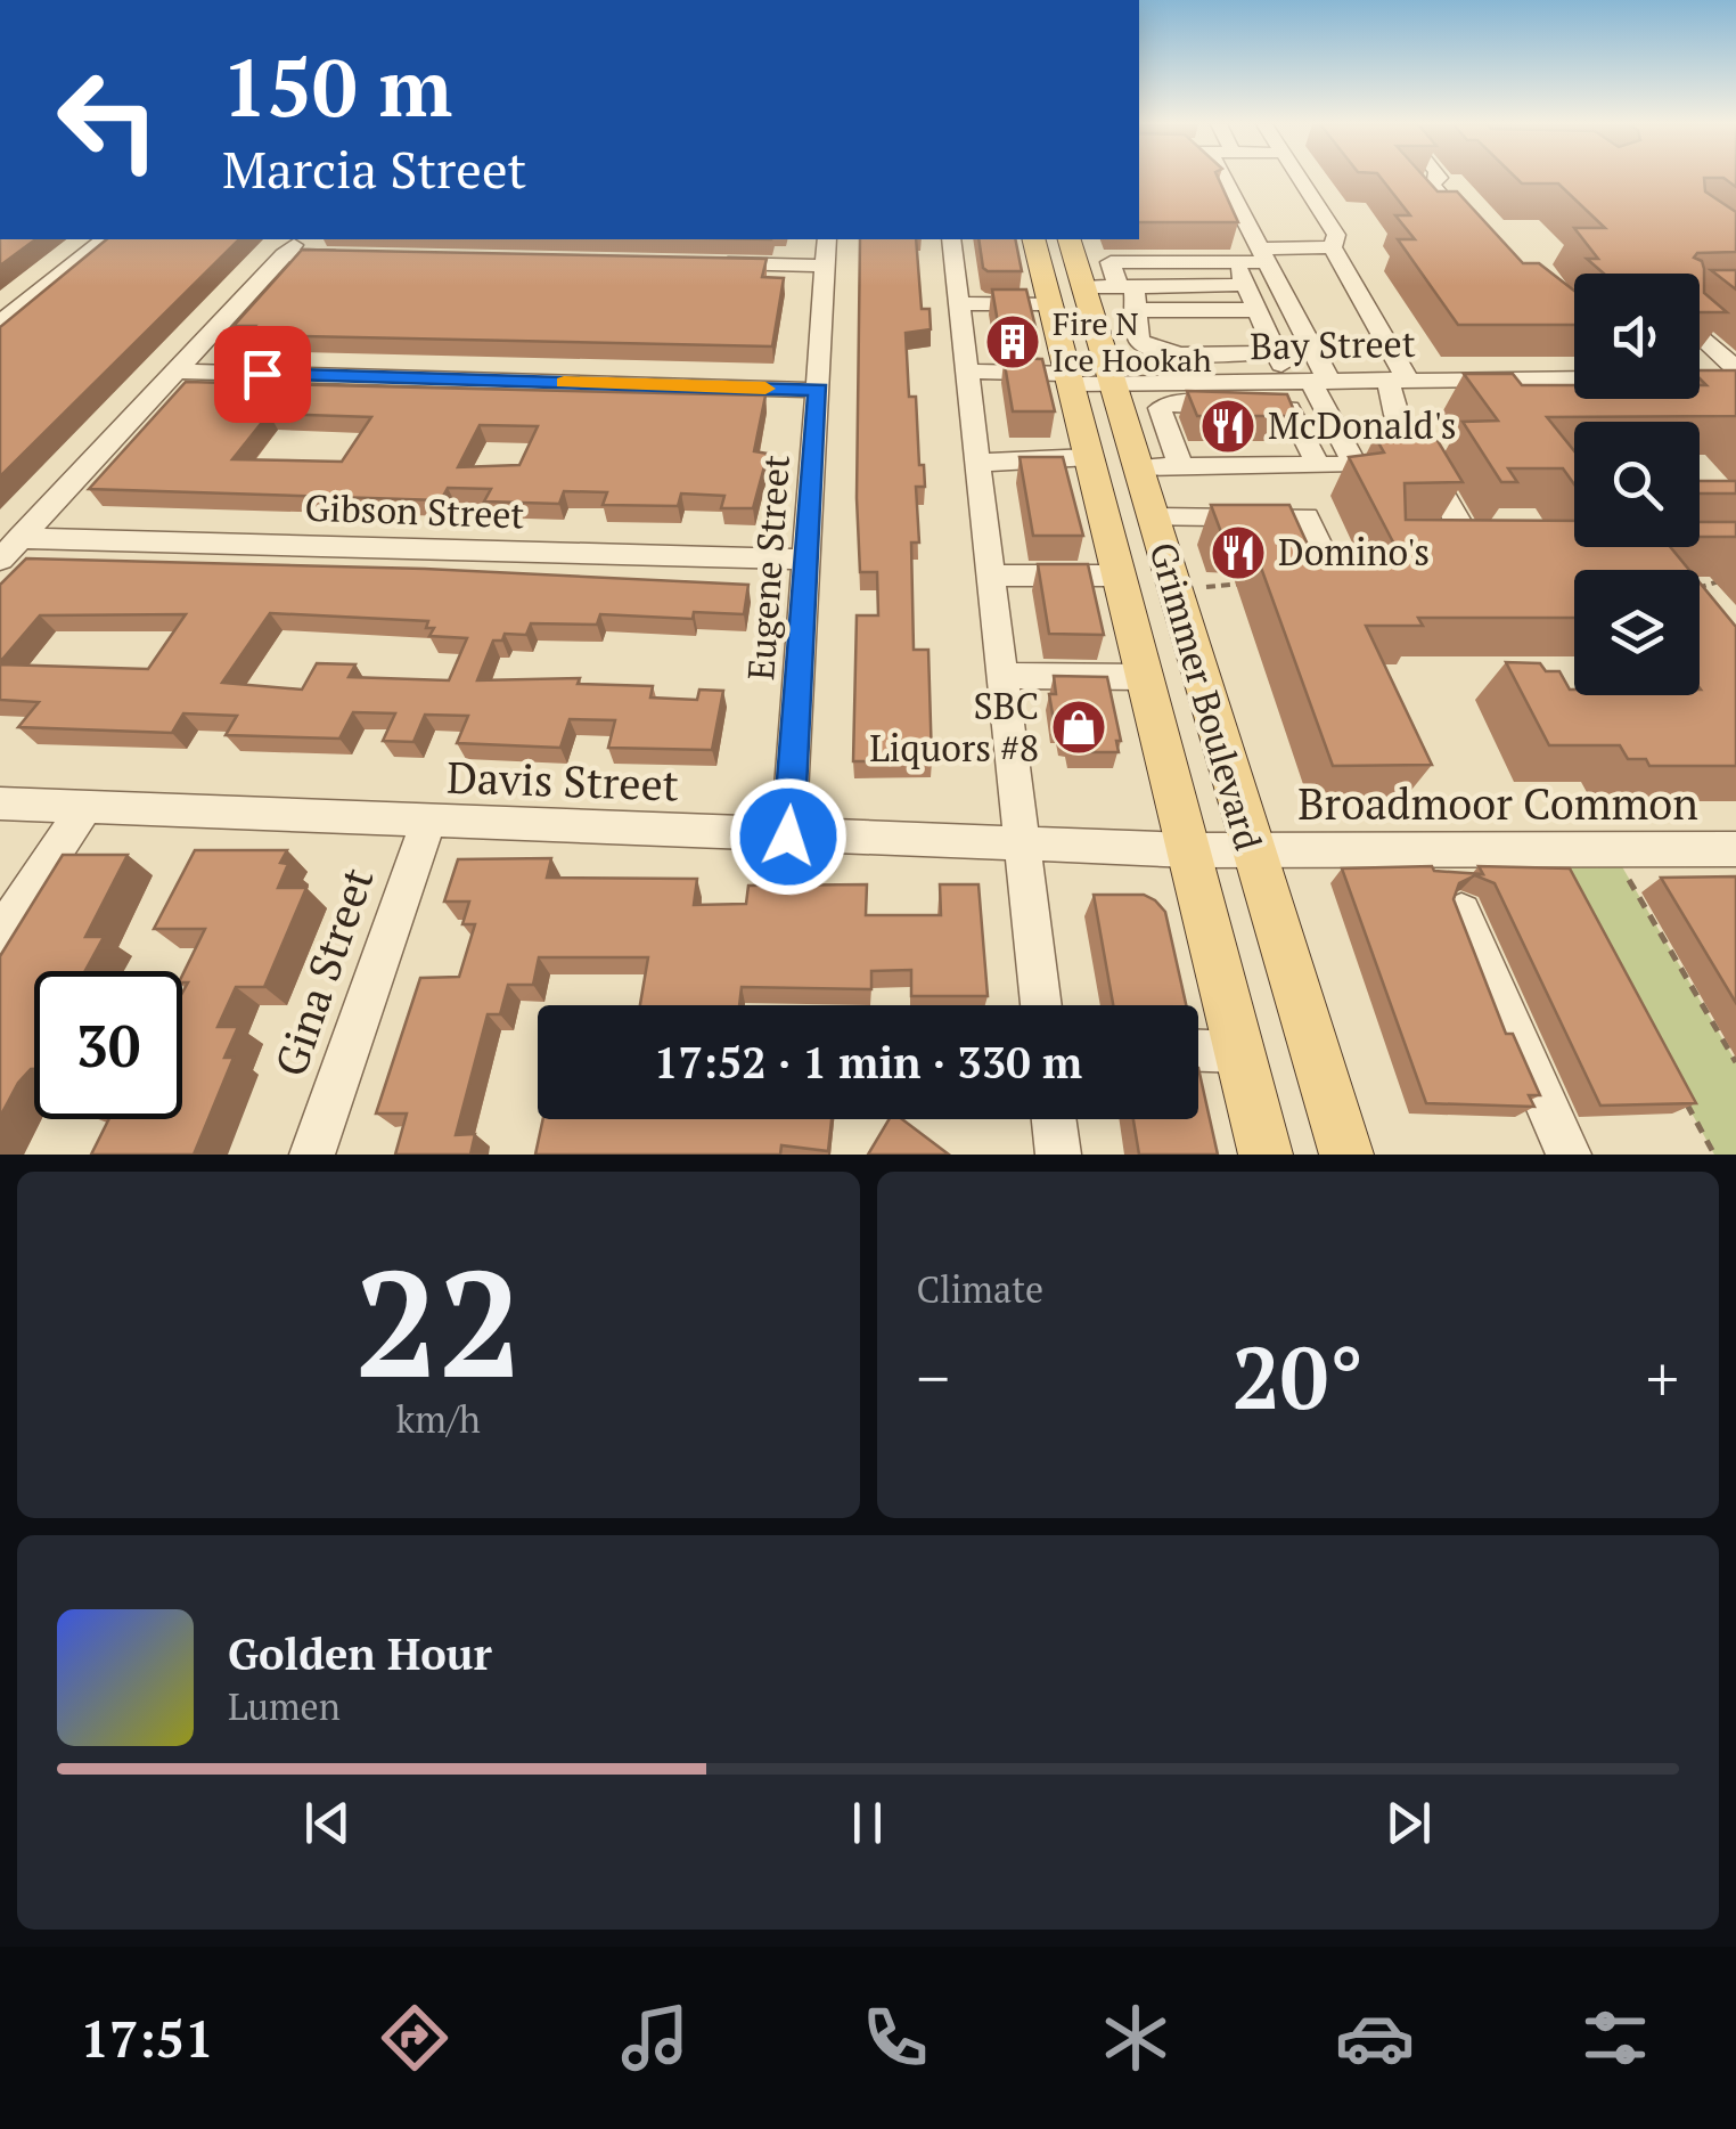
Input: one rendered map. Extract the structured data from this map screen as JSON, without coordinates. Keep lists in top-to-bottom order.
{
  "streets": {
    "main road": ["Grimmer Boulevard"],
    "street": [
      "Bay Street",
      "Gibson Street",
      "Eugene Street",
      "Davis Street",
      "Broadmoor Common",
      "Gina Street"
    ]
  },
  "crossings": [
    ["Bay Street", "Grimmer Boulevard"],
    ["Gibson Street", "Eugene Street"],
    ["Eugene Street", "Davis Street"],
    ["Grimmer Boulevard", "Davis Street"],
    ["Grimmer Boulevard", "Broadmoor Common"],
    ["Davis Street", "Broadmoor Common"],
    ["Davis Street", "Gina Street"]
  ],
  "places": {
    "building": ["Fire N Ice Hookah"],
    "restaurant": ["McDonald's", "Domino's"],
    "shop": ["SBC Liquors #8"]
  },
  "page": {
    "turn": ["150 m", "Marcia Street"],
    "limit": "30",
    "trip": "17:52 · 1 min · 330 m",
    "tile": [
      ["22", "km/h"],
      "Climate"
    ],
    "heat": ["−", "20°", "+"],
    "song": ["Golden Hour", "Lumen"],
    "tabs": "17:51"
  }
}
